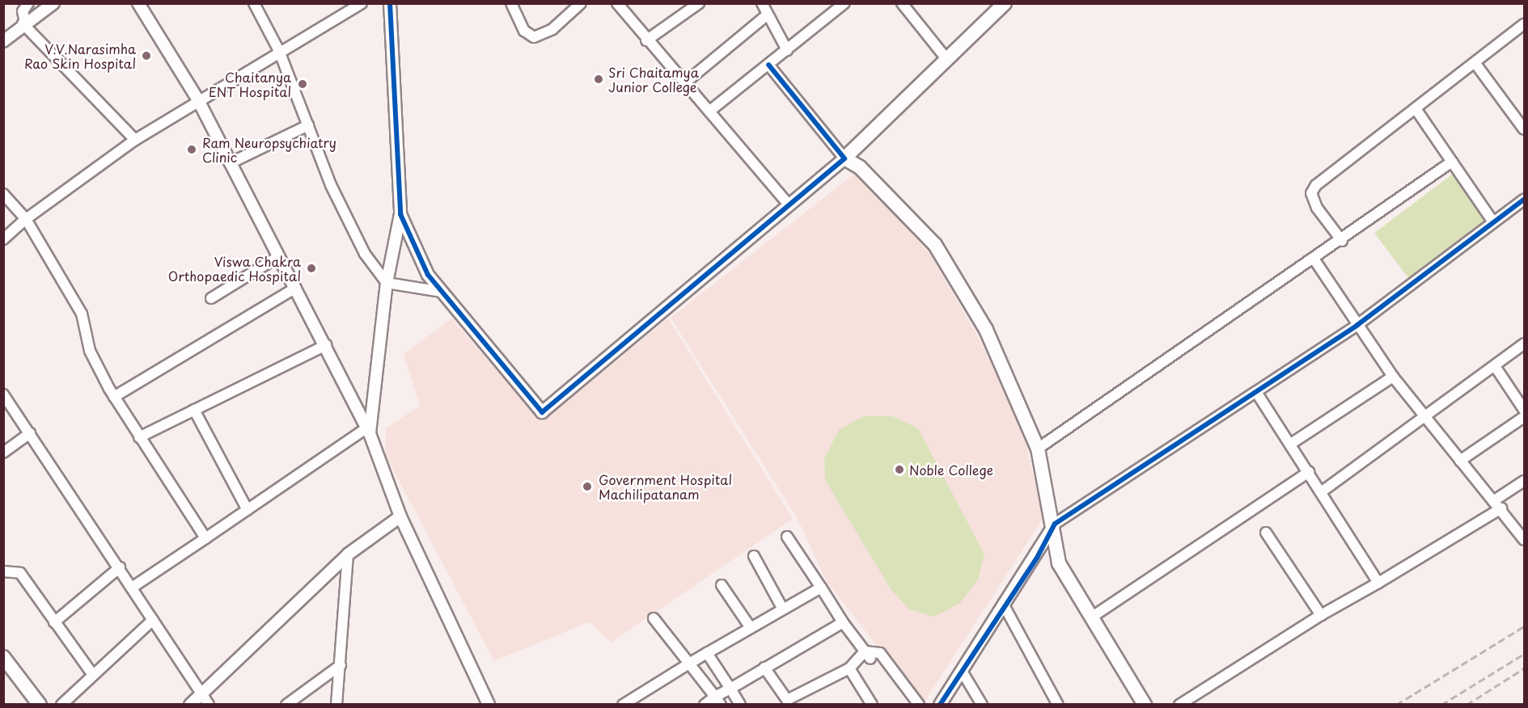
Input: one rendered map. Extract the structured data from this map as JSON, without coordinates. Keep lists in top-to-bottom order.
{
  "places": [
    "V.V.Narasimha Rao Skin Hospital",
    "Sri Chaitamya Junior College",
    "Chaitanya ENT Hospital",
    "Ram Neuropsychiatry Clinic",
    "Viswa Chakra Orthopaedic Hospital",
    "Noble College",
    "Government Hospital Machilipatanam"
  ]
}
